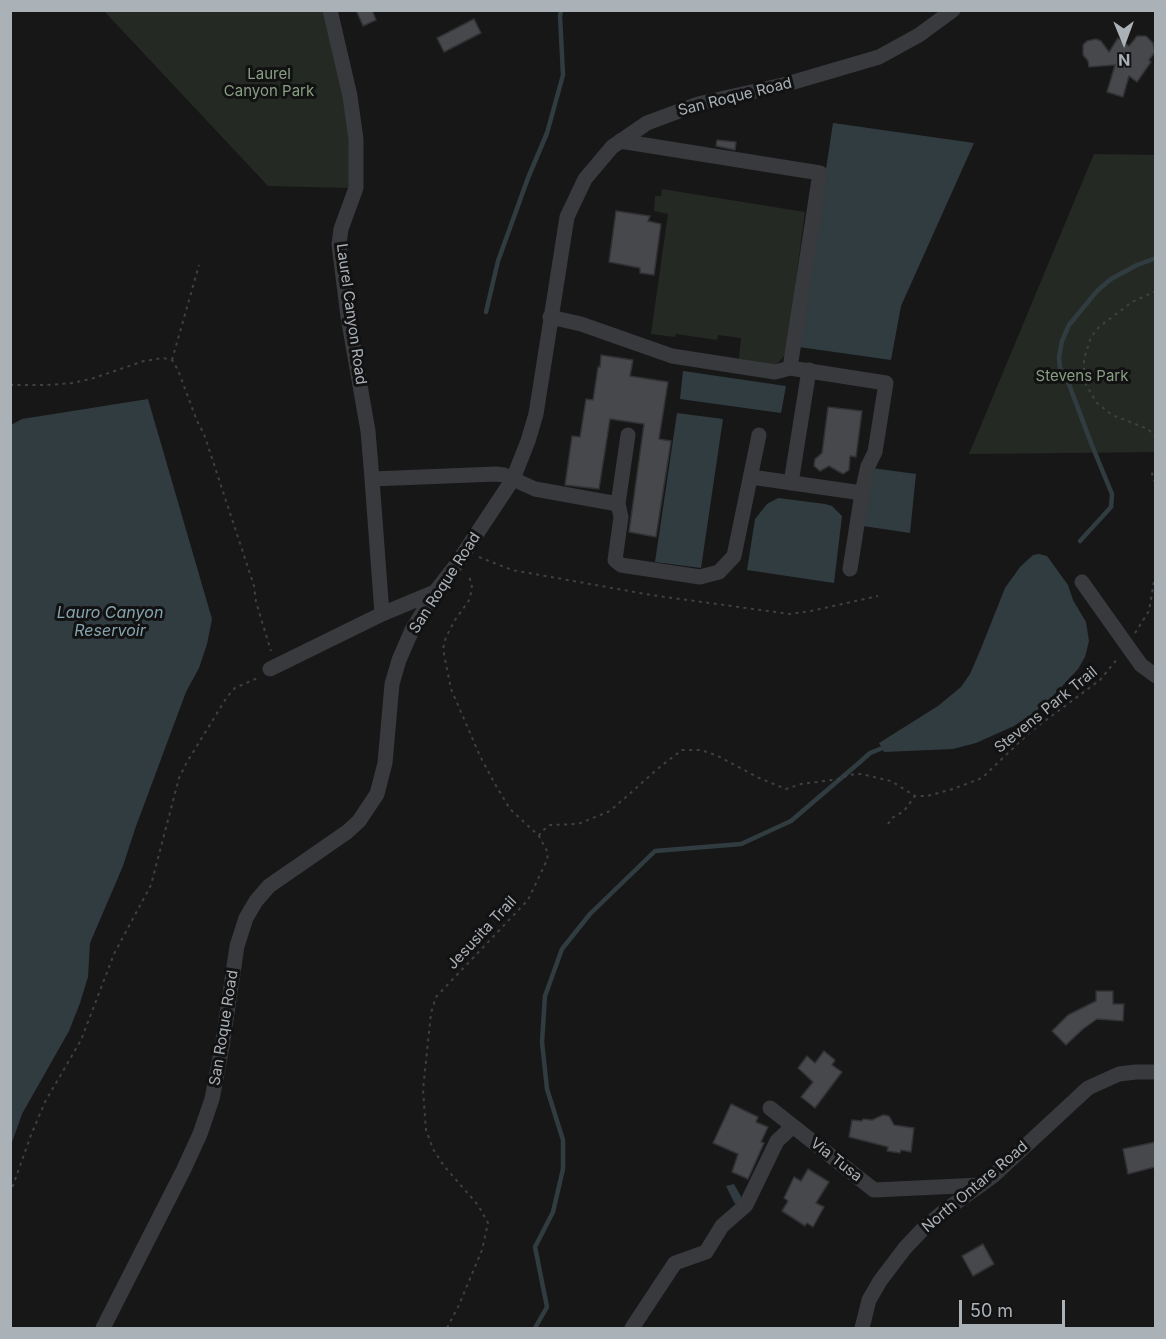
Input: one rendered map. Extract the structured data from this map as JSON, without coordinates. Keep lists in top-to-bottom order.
{
  "streets": {
    "street": [
      "San Roque Road",
      "Laurel Canyon Road",
      "Via Tusa",
      "North Ontare Road"
    ],
    "path": ["Stevens Park Trail", "Jesusita Trail"]
  },
  "crossings": [
    ["Via Tusa", "North Ontare Road"]
  ],
  "water": ["Lauro Canyon Reservoir"],
  "parks": ["Laurel Canyon Park", "Stevens Park"],
  "scale_bar": "50 m",
  "north": "bottom"
}
